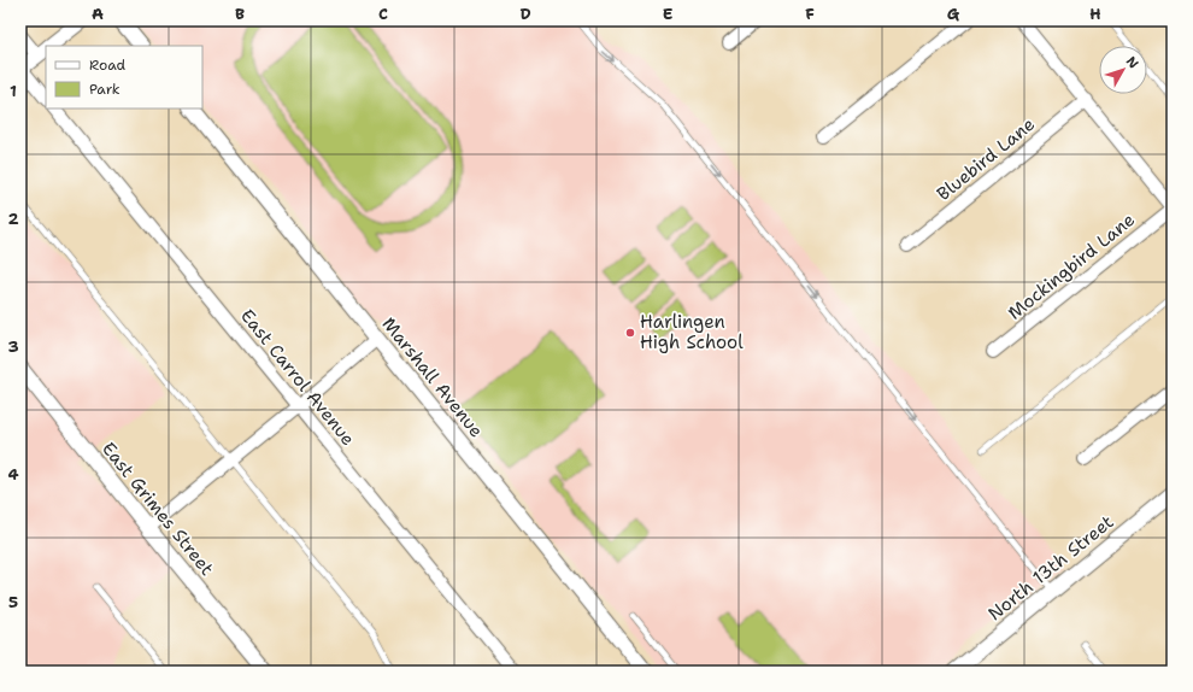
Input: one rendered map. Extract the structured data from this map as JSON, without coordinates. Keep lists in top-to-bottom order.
{
  "streets": {
    "street": [
      "Bluebird Lane",
      "Mockingbird Lane",
      "East Carrol Avenue",
      "Marshall Avenue",
      "East Grimes Street",
      "North 13th Street"
    ]
  },
  "places": ["Harlingen High School"],
  "legend": ["Road", "Park"],
  "north": "top right",
  "grid": {
    "columns": [
      "A",
      "B",
      "C",
      "D",
      "E",
      "F",
      "G",
      "H"
    ],
    "rows": [
      "1",
      "2",
      "3",
      "4",
      "5"
    ]
  }
}
